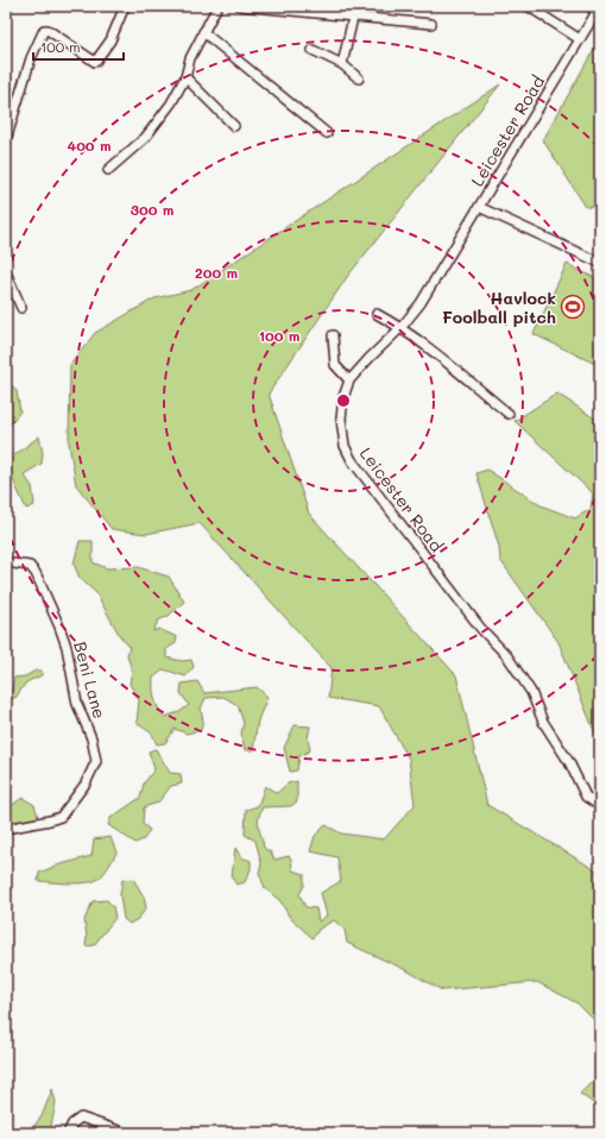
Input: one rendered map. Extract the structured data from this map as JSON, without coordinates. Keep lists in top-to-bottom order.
{
  "streets": {
    "street": ["Leicester Road", "Beni Lane"]
  },
  "places": {
    "sports": ["Havlock Foolball pitch"]
  },
  "scale_bar": "100 m",
  "rings": [
    "400 m",
    "300 m",
    "200 m",
    "100 m"
  ]
}
